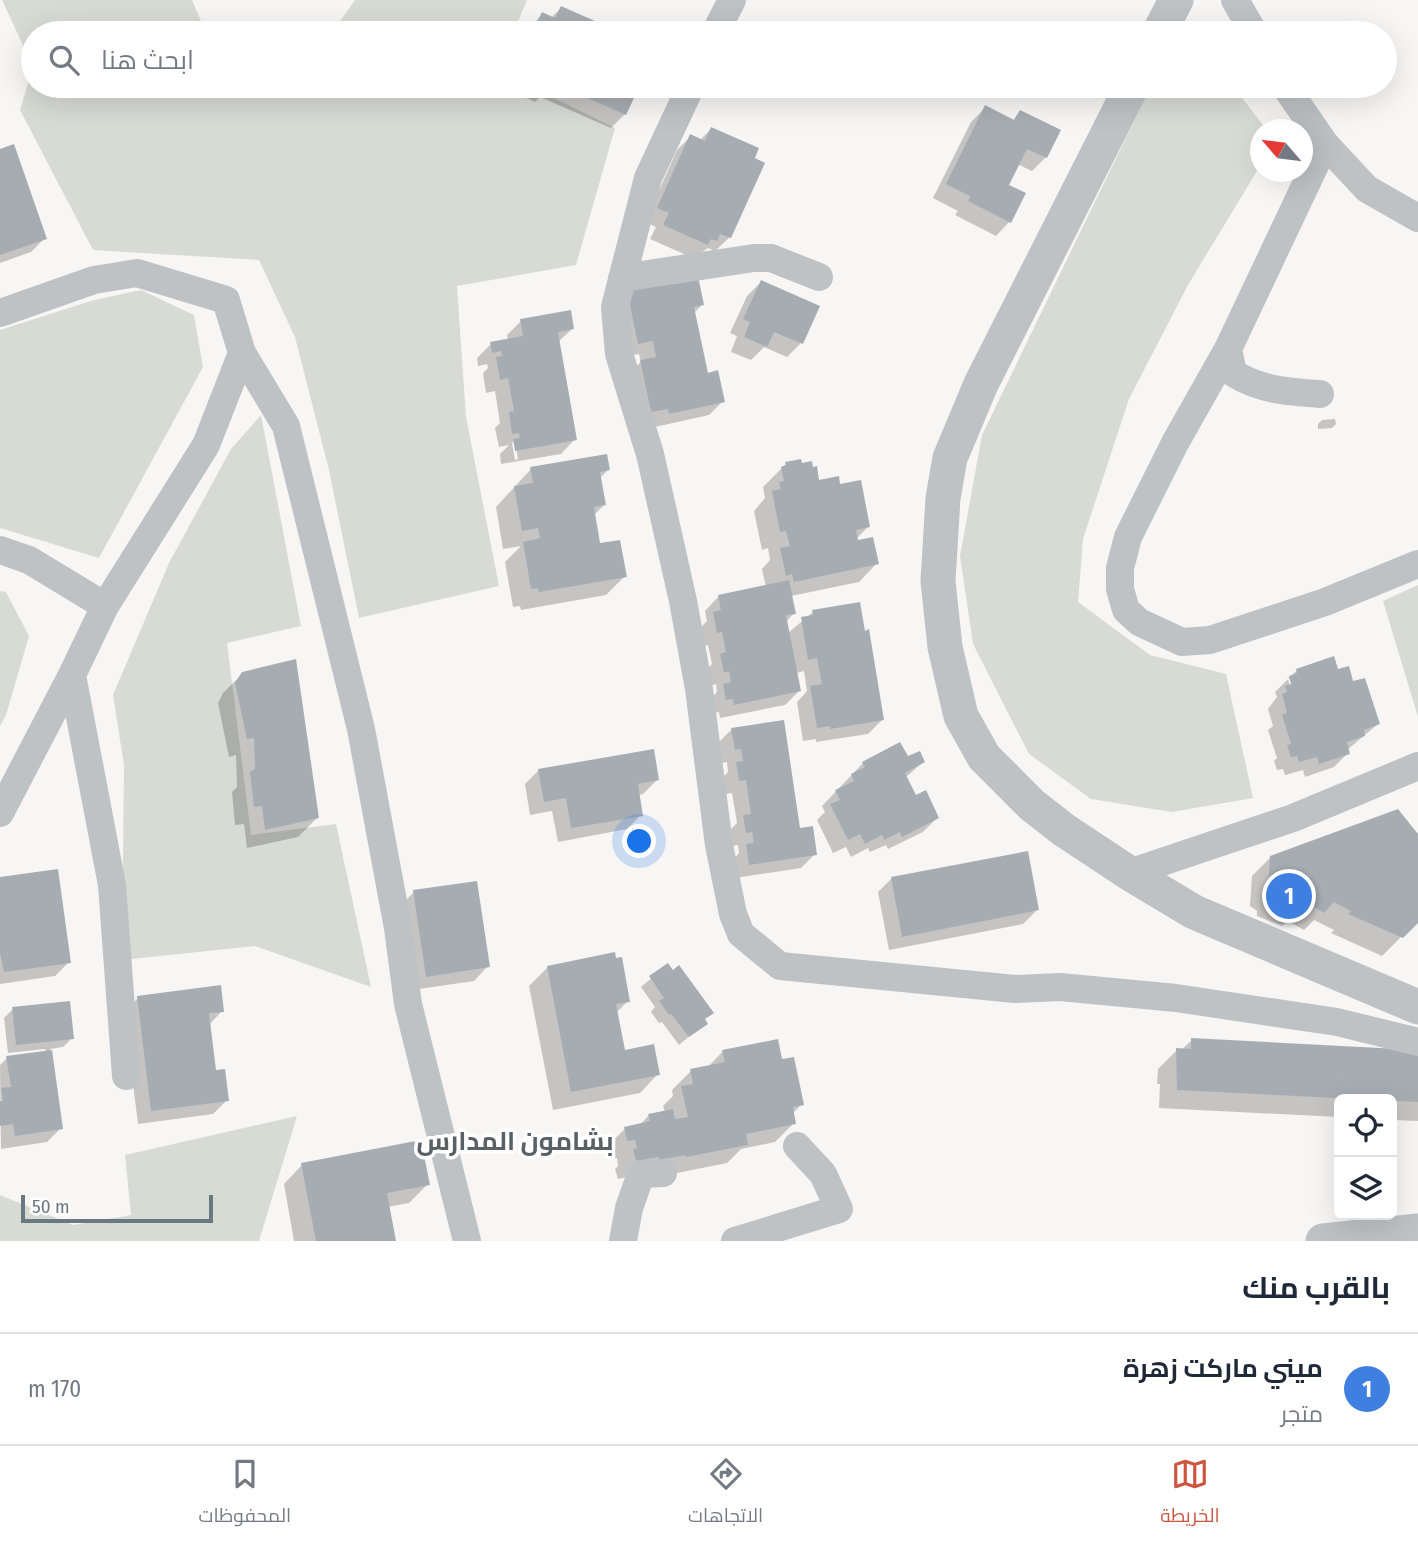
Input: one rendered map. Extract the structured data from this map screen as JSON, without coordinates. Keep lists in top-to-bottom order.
{
  "districts": ["بشامون المدارس"],
  "scale_bar": "50 m",
  "north": "top left",
  "page": {
    "search": "ابحث هنا",
    "pins": "1",
    "scale": "50 m",
    "heading": "بالقرب منك",
    "list": [
      {
        "mark": "1",
        "name": "ميني ماركت زهرة",
        "note": "متجر",
        "value": "170 m"
      }
    ],
    "nav": ["الخريطة", "الاتجاهات", "المحفوظات"]
  }
}
